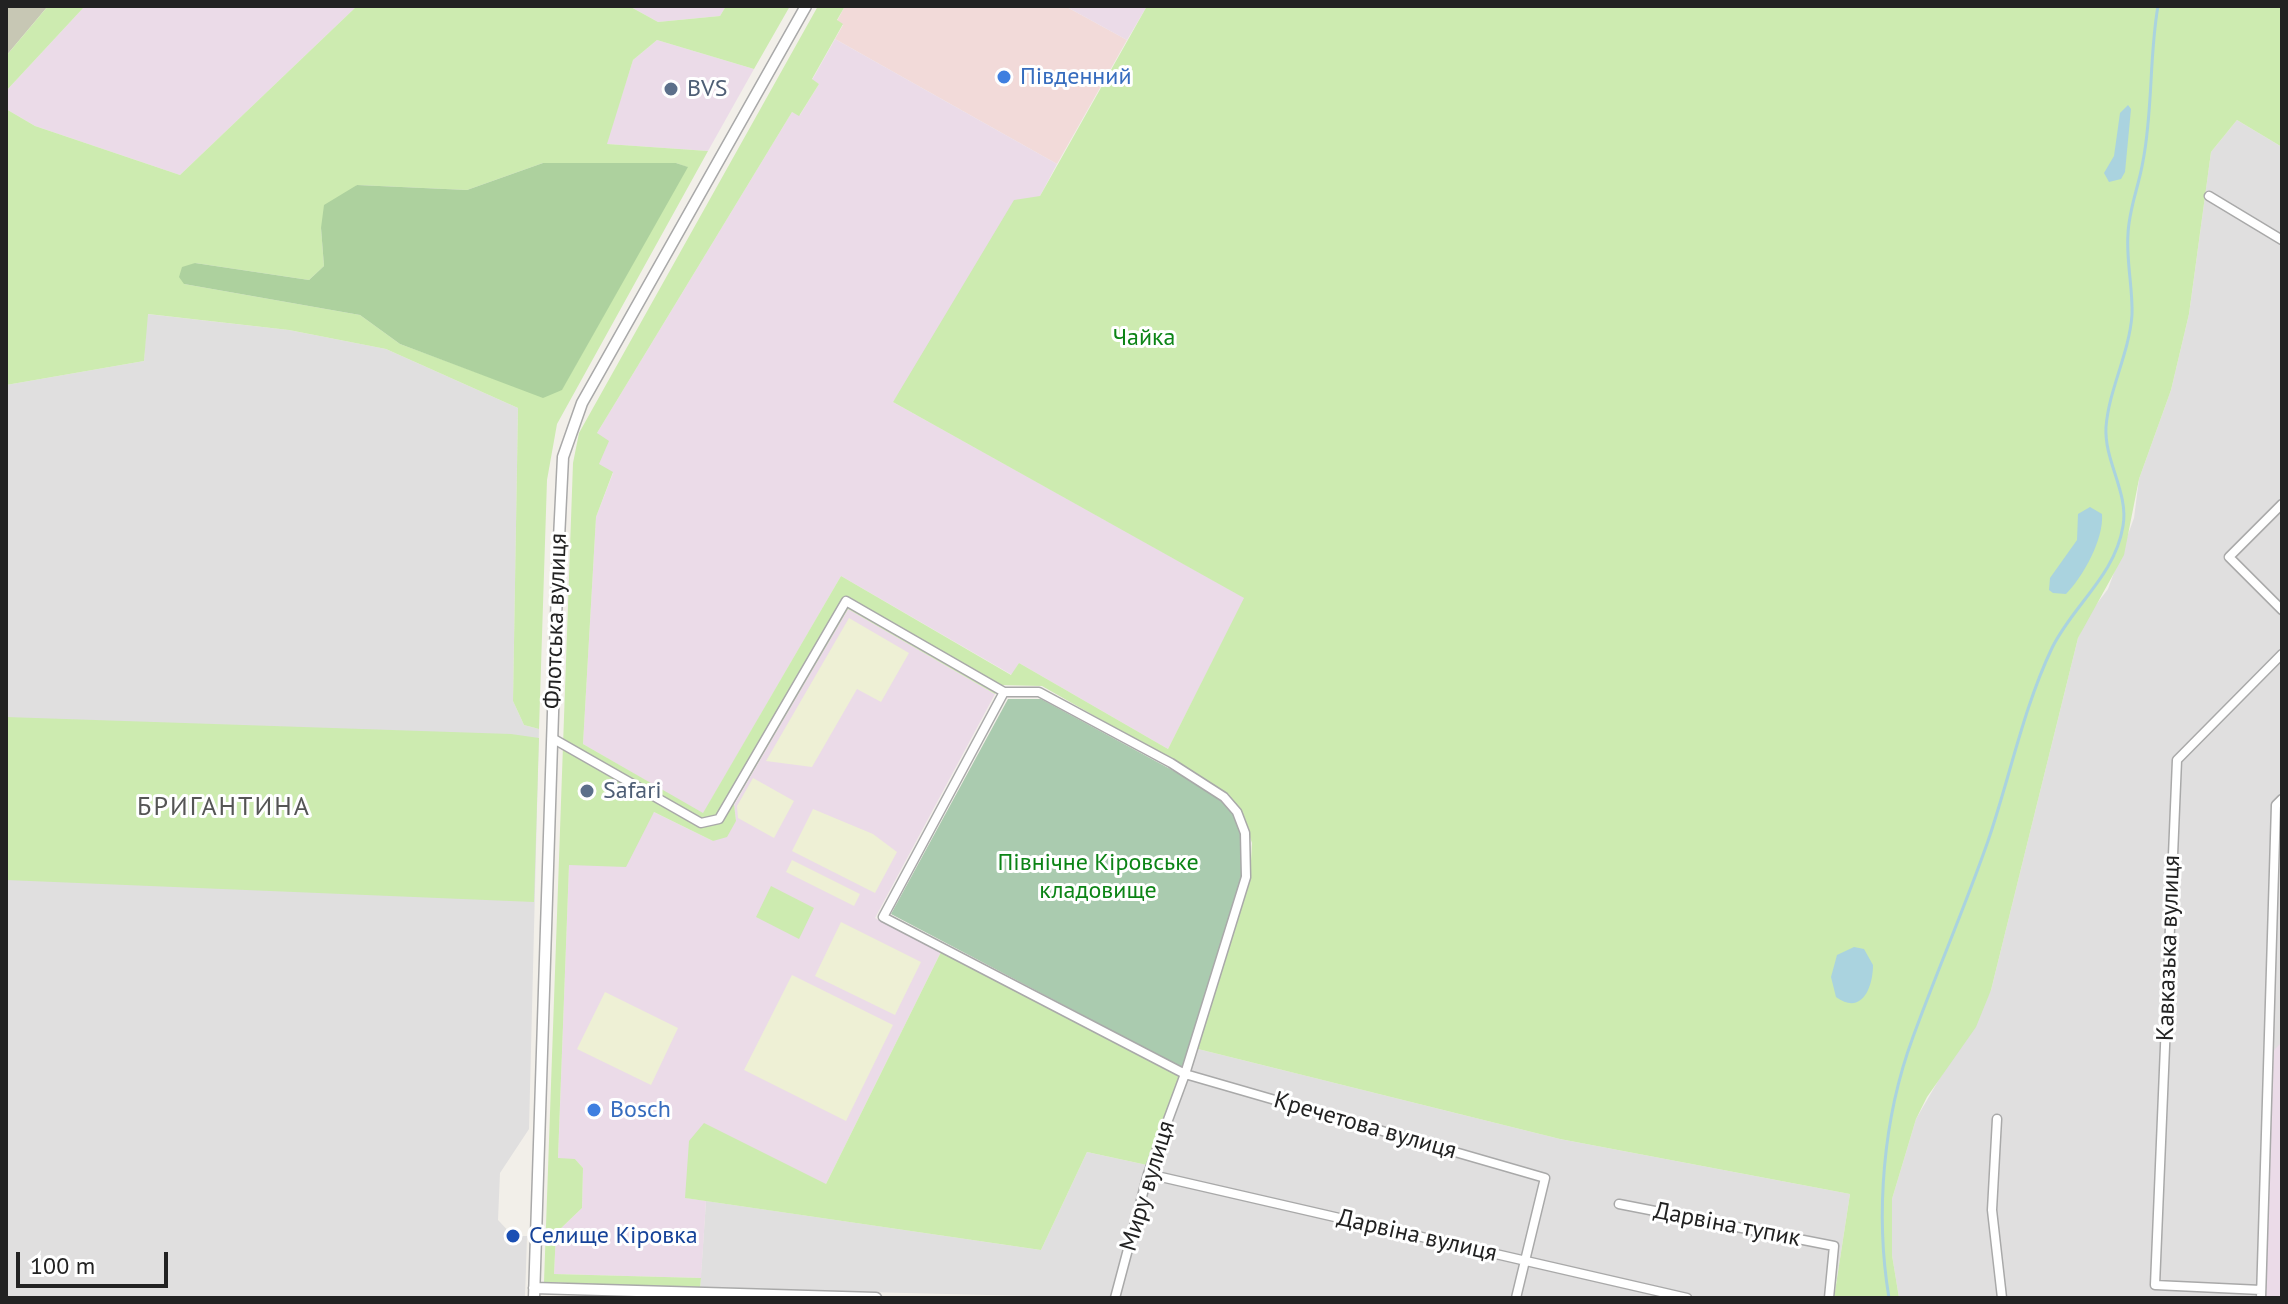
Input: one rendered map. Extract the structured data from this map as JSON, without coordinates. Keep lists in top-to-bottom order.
{
  "streets": {
    "street": [
      "Флотська вулиця",
      "Кавказька вулиця",
      "Кречетова вулиця",
      "Миру вулиця",
      "Дарвіна тупик",
      "Дарвіна вулиця"
    ]
  },
  "crossings": [
    ["Кречетова вулиця", "Миру вулиця"],
    ["Кречетова вулиця", "Дарвіна вулиця"],
    ["Миру вулиця", "Дарвіна вулиця"]
  ],
  "districts": ["БРИГАНТИНА"],
  "parks": ["Чайка", "Північне Кіровське кладовище"],
  "places": [
    "Південний",
    "BVS",
    "Safari",
    "Bosch",
    "Селище Кіровка"
  ],
  "scale_bar": "100 m"
}
